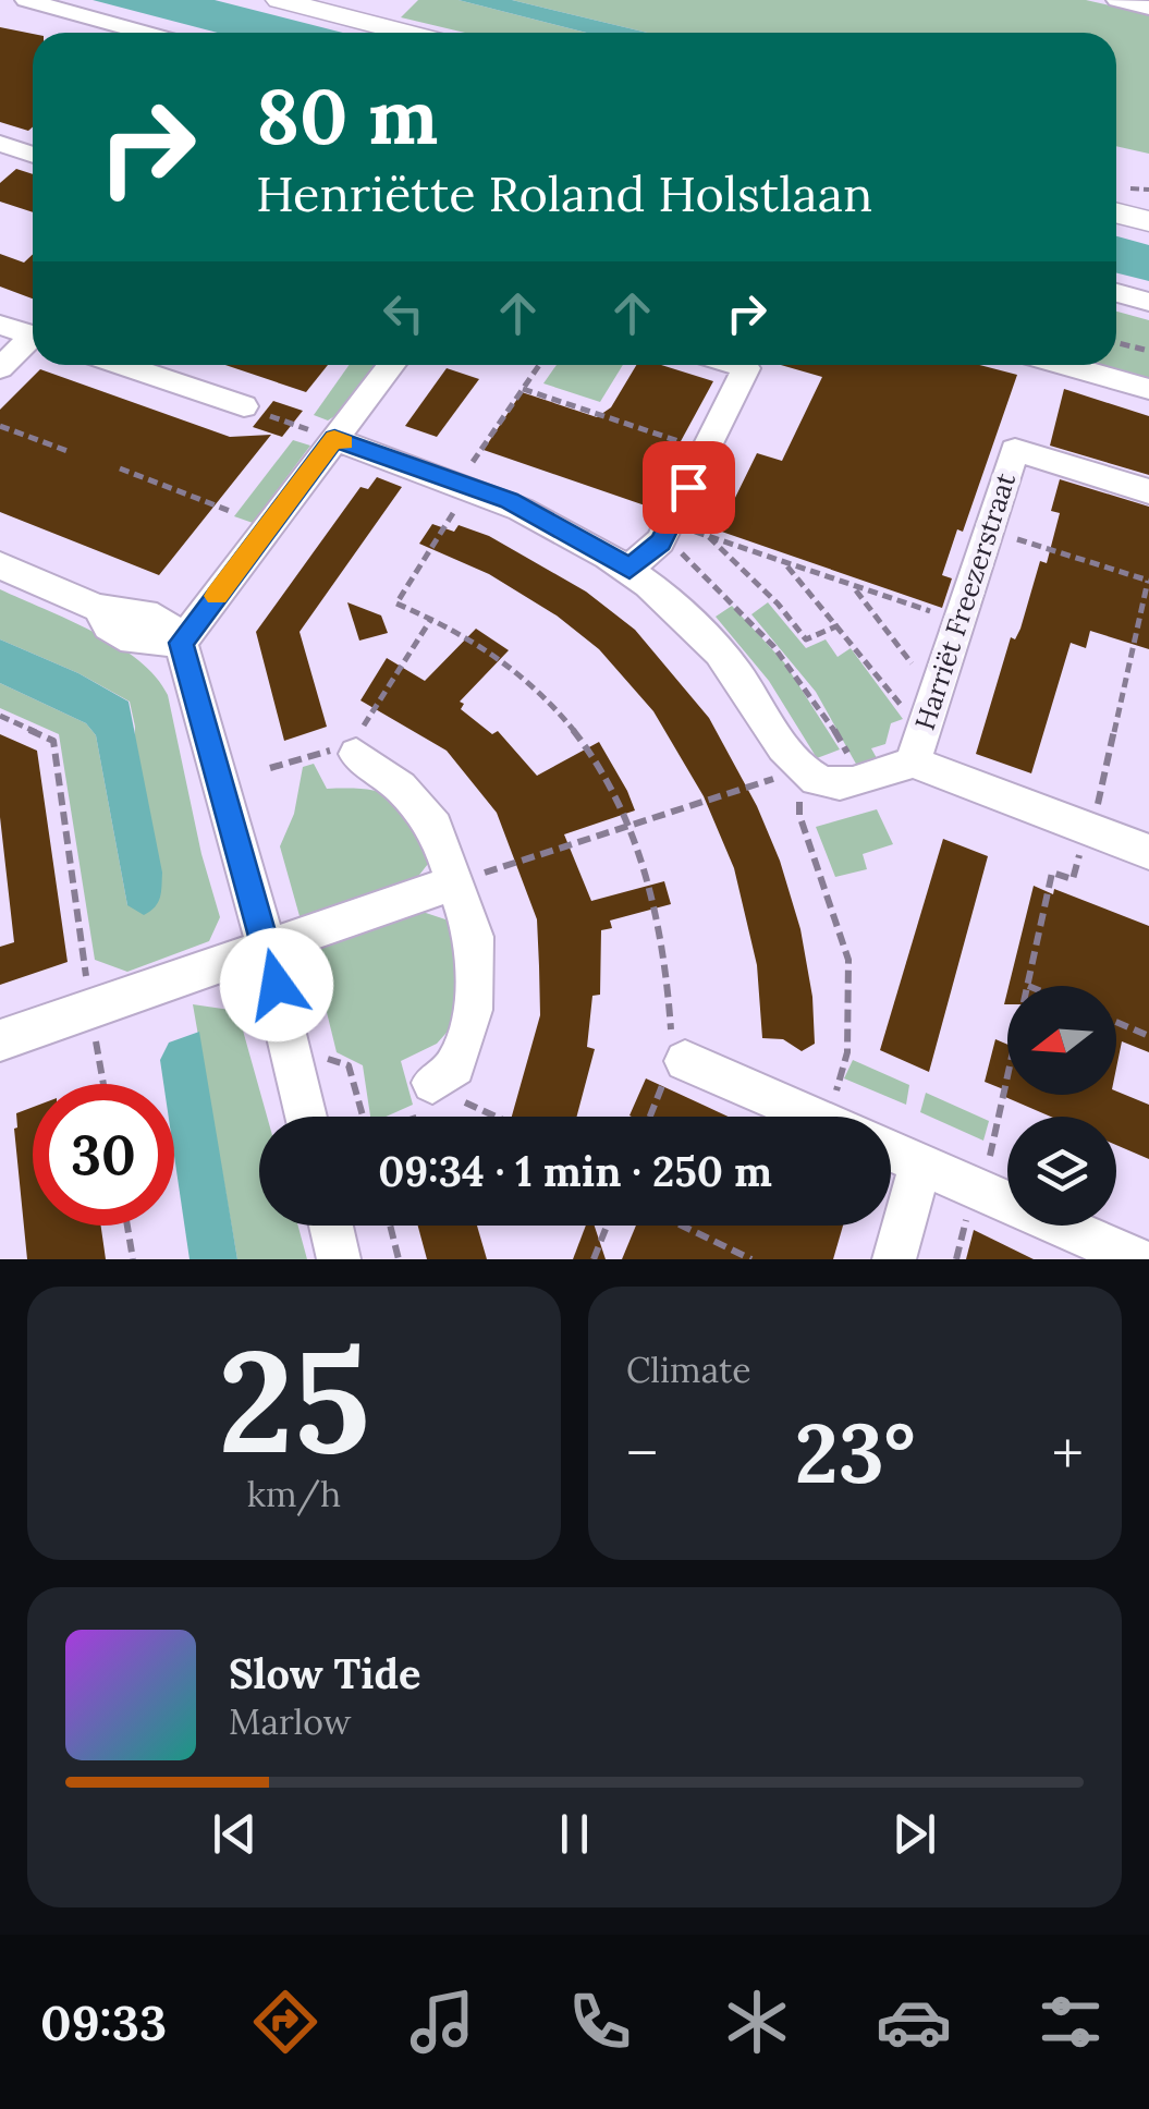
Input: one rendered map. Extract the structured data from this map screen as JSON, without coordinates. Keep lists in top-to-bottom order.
{
  "streets": {
    "street": ["Harriët Freezerstraat"]
  },
  "north": "left",
  "page": {
    "turn": ["80 m", "Henriëtte Roland Holstlaan"],
    "limit": "30",
    "trip": "09:34 · 1 min · 250 m",
    "tile": [
      ["25", "km/h"],
      "Climate"
    ],
    "heat": ["−", "23°", "+"],
    "song": ["Slow Tide", "Marlow"],
    "tabs": "09:33"
  }
}
